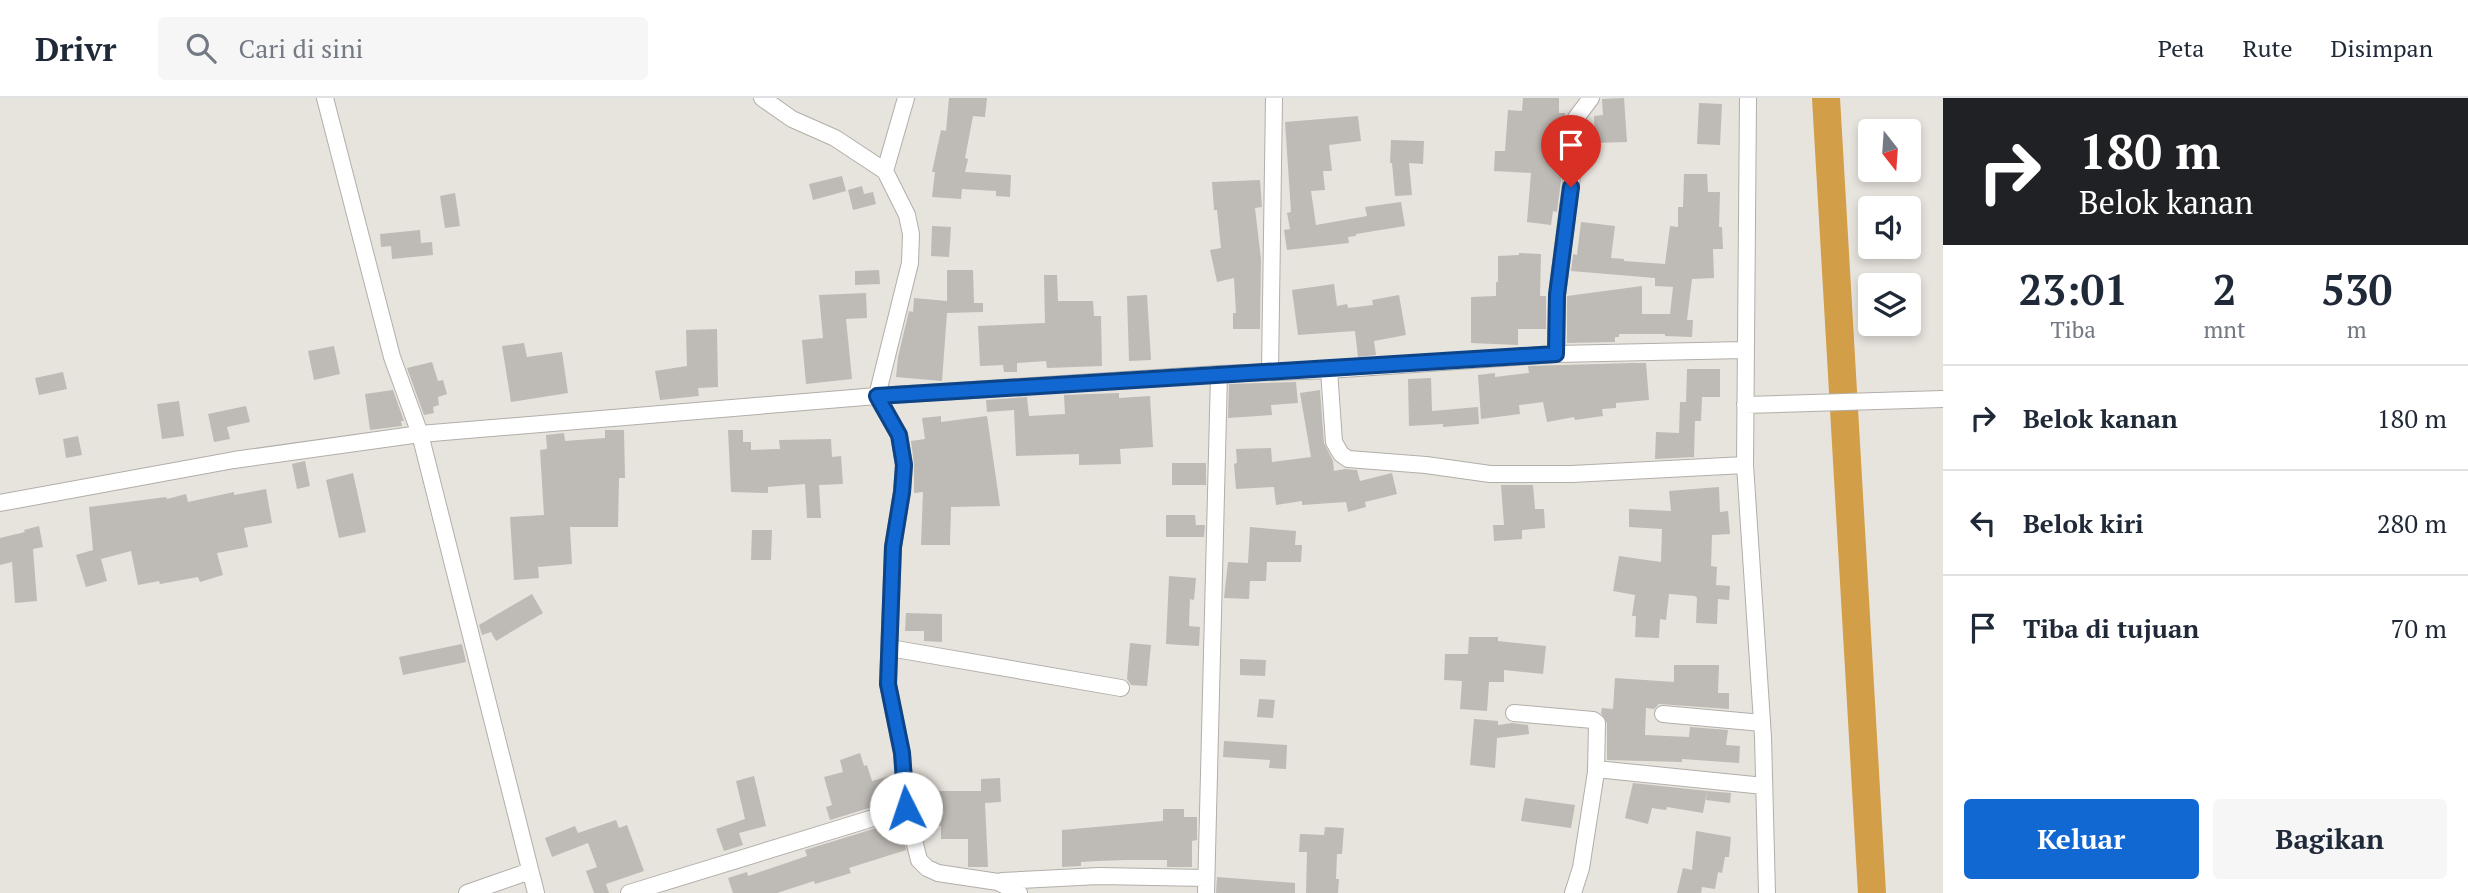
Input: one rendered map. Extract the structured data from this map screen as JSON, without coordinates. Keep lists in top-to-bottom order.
{
  "north": "bottom",
  "page": {
    "header": "Drivr",
    "search": "Cari di sini",
    "nav": ["Peta", "Rute", "Disimpan"],
    "turn": ["180 m", "Belok kanan"],
    "eta": [
      "23:01",
      "Tiba",
      "2",
      "mnt",
      "530",
      "m"
    ],
    "list": [
      {
        "name": "Belok kanan",
        "value": "180 m"
      },
      {
        "name": "Belok kiri",
        "value": "280 m"
      },
      {
        "name": "Tiba di tujuan",
        "value": "70 m"
      }
    ],
    "buttons": ["Keluar", "Bagikan"]
  }
}
